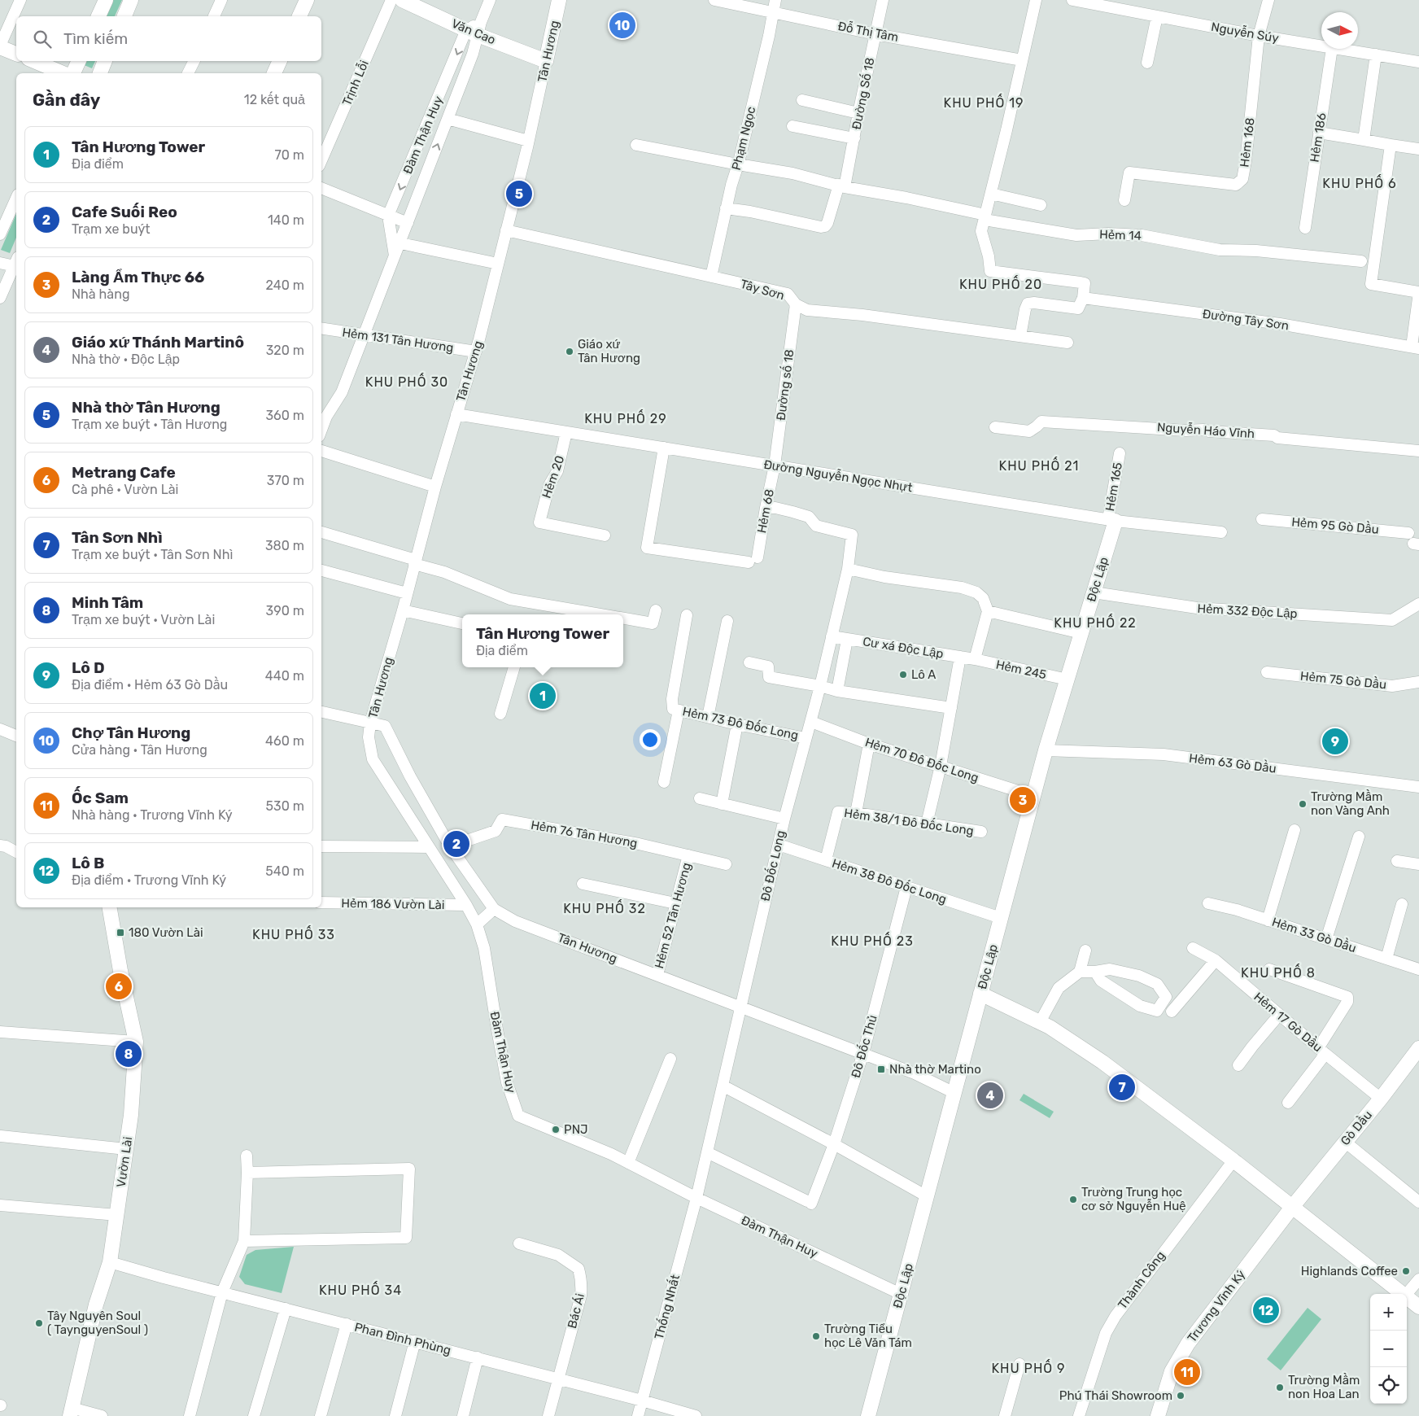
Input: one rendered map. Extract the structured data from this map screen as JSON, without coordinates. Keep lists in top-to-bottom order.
{
  "streets": {
    "street": [
      "Văn Cao",
      "Đỗ Thị Tâm",
      "Nguyễn Súy",
      "Tân Hương",
      "Trịnh Lỗi",
      "Đường Số 18",
      "Đàm Thận Huy",
      "Hẻm 186",
      "Phạm Ngọc",
      "Hẻm 168",
      "Hẻm 14",
      "Tây Sơn",
      "Đường Tây Sơn",
      "Hẻm 131 Tân Hương",
      "Đường số 18",
      "Nguyễn Háo Vĩnh",
      "Đường Nguyễn Ngọc Nhựt",
      "Hẻm 20",
      "Hẻm 165",
      "Hẻm 68",
      "Hẻm 95 Gò Dầu",
      "Độc Lập",
      "Hẻm 332 Độc Lập",
      "Cư xá Độc Lập",
      "Hẻm 245",
      "Hẻm 75 Gò Dầu",
      "Hẻm 73 Đô Đốc Long",
      "Hẻm 70 Đô Đốc Long",
      "Hẻm 63 Gò Dầu",
      "Hẻm 38/1 Đô Đốc Long",
      "Hẻm 76 Tân Hương",
      "Đô Đốc Long",
      "Hẻm 38 Đô Đốc Long",
      "Hẻm 186 Vườn Lài",
      "Hẻm 52 Tân Hương",
      "Hẻm 33 Gò Dầu",
      "Hẻm 17 Gò Dầu",
      "Đô Đốc Thủ",
      "Gò Dầu",
      "Vườn Lài",
      "Thành Công",
      "Trương Vĩnh Ký",
      "Thống Nhất",
      "Bác Ái",
      "Phan Đình Phùng"
    ]
  },
  "crossings": [
    ["Văn Cao", "Tân Hương"],
    ["Văn Cao", "Đàm Thận Huy"],
    ["Đỗ Thị Tâm", "Đường Số 18"],
    ["Đỗ Thị Tâm", "Phạm Ngọc"],
    ["Nguyễn Súy", "Hẻm 168"],
    ["Tân Hương", "Đàm Thận Huy"],
    ["Tân Hương", "Tây Sơn"],
    ["Tân Hương", "Hẻm 131 Tân Hương"],
    ["Tân Hương", "Đường Nguyễn Ngọc Nhựt"],
    ["Tân Hương", "Độc Lập"],
    ["Tân Hương", "Hẻm 76 Tân Hương"],
    ["Tân Hương", "Đô Đốc Long"],
    ["Tân Hương", "Hẻm 52 Tân Hương"],
    ["Tân Hương", "Đô Đốc Thủ"],
    ["Đường Số 18", "Phạm Ngọc"],
    ["Đường Số 18", "Hẻm 14"],
    ["Đàm Thận Huy", "Hẻm 131 Tân Hương"],
    ["Đàm Thận Huy", "Độc Lập"],
    ["Đàm Thận Huy", "Đô Đốc Long"],
    ["Đàm Thận Huy", "Hẻm 186 Vườn Lài"],
    ["Đàm Thận Huy", "Thống Nhất"],
    ["Phạm Ngọc", "Hẻm 14"],
    ["Phạm Ngọc", "Tây Sơn"],
    ["Tây Sơn", "Đường số 18"],
    ["Đường số 18", "Đường Nguyễn Ngọc Nhựt"],
    ["Đường số 18", "Hẻm 68"],
    ["Đường Nguyễn Ngọc Nhựt", "Hẻm 20"],
    ["Đường Nguyễn Ngọc Nhựt", "Hẻm 165"],
    ["Đường Nguyễn Ngọc Nhựt", "Hẻm 68"],
    ["Đường Nguyễn Ngọc Nhựt", "Độc Lập"],
    ["Hẻm 165", "Độc Lập"],
    ["Hẻm 68", "Đô Đốc Long"],
    ["Độc Lập", "Hẻm 332 Độc Lập"],
    ["Độc Lập", "Hẻm 245"],
    ["Độc Lập", "Hẻm 70 Đô Đốc Long"],
    ["Độc Lập", "Hẻm 63 Gò Dầu"],
    ["Độc Lập", "Hẻm 38 Đô Đốc Long"],
    ["Cư xá Độc Lập", "Hẻm 245"],
    ["Cư xá Độc Lập", "Đô Đốc Long"],
    ["Hẻm 73 Đô Đốc Long", "Đô Đốc Long"],
    ["Hẻm 70 Đô Đốc Long", "Đô Đốc Long"],
    ["Hẻm 38/1 Đô Đốc Long", "Hẻm 38 Đô Đốc Long"],
    ["Hẻm 76 Tân Hương", "Hẻm 52 Tân Hương"],
    ["Đô Đốc Long", "Hẻm 38 Đô Đốc Long"],
    ["Đô Đốc Long", "Đô Đốc Thủ"],
    ["Đô Đốc Long", "Thống Nhất"],
    ["Hẻm 38 Đô Đốc Long", "Đô Đốc Thủ"],
    ["Hẻm 17 Gò Dầu", "Gò Dầu"],
    ["Gò Dầu", "Trương Vĩnh Ký"],
    ["Vườn Lài", "Phan Đình Phùng"],
    ["Thống Nhất", "Phan Đình Phùng"],
    ["Bác Ái", "Phan Đình Phùng"]
  ],
  "districts": [
    "KHU PHỐ 19",
    "KHU PHỐ 6",
    "KHU PHỐ 20",
    "KHU PHỐ 30",
    "KHU PHỐ 29",
    "KHU PHỐ 21",
    "KHU PHỐ 22",
    "KHU PHỐ 32",
    "KHU PHỐ 33",
    "KHU PHỐ 23",
    "KHU PHỐ 8",
    "KHU PHỐ 34",
    "KHU PHỐ 9"
  ],
  "places": {
    "other": [
      "Giáo xứ Tân Hương",
      "Lô A",
      "Trường Mầm non Vàng Anh",
      "PNJ",
      "Trường Trung học cơ sở Nguyễn Huệ",
      "Highlands Coffee",
      "Tây Nguyên Soul ( TaynguyenSoul )",
      "Trường Tiểu học Lê Văn Tám",
      "Trường Mầm non Hoa Lan",
      "Phú Thái Showroom"
    ],
    "transit": ["180 Vườn Lài", "Nhà thờ Martino"]
  },
  "north": "right",
  "page": {
    "pins": [
      "10",
      "5",
      "1",
      "9",
      "3",
      "2",
      "6",
      "8",
      "7",
      "4",
      "12",
      "11"
    ],
    "search": "Tìm kiếm",
    "heading": ["Gần đây", "12 kết quả"],
    "list": [
      {
        "mark": "1",
        "name": "Tân Hương Tower",
        "note": "Địa điểm",
        "value": "70 m"
      },
      {
        "mark": "2",
        "name": "Cafe Suối Reo",
        "note": "Trạm xe buýt",
        "value": "140 m"
      },
      {
        "mark": "3",
        "name": "Làng Ẩm Thực 66",
        "note": "Nhà hàng",
        "value": "240 m"
      },
      {
        "mark": "4",
        "name": "Giáo xứ Thánh Martinô",
        "note": "Nhà thờ · Độc Lập",
        "value": "320 m"
      },
      {
        "mark": "5",
        "name": "Nhà thờ Tân Hương",
        "note": "Trạm xe buýt · Tân Hương",
        "value": "360 m"
      },
      {
        "mark": "6",
        "name": "Metrang Cafe",
        "note": "Cà phê · Vườn Lài",
        "value": "370 m"
      },
      {
        "mark": "7",
        "name": "Tân Sơn Nhì",
        "note": "Trạm xe buýt · Tân Sơn Nhì",
        "value": "380 m"
      },
      {
        "mark": "8",
        "name": "Minh Tâm",
        "note": "Trạm xe buýt · Vườn Lài",
        "value": "390 m"
      },
      {
        "mark": "9",
        "name": "Lô D",
        "note": "Địa điểm · Hẻm 63 Gò Dầu",
        "value": "440 m"
      },
      {
        "mark": "10",
        "name": "Chợ Tân Hương",
        "note": "Cửa hàng · Tân Hương",
        "value": "460 m"
      },
      {
        "mark": "11",
        "name": "Ốc Sam",
        "note": "Nhà hàng · Trương Vĩnh Ký",
        "value": "530 m"
      },
      {
        "mark": "12",
        "name": "Lô B",
        "note": "Địa điểm · Trương Vĩnh Ký",
        "value": "540 m"
      }
    ],
    "popup": ["Tân Hương Tower", "Địa điểm"],
    "map_buttons": ["+", "−"]
  }
}
